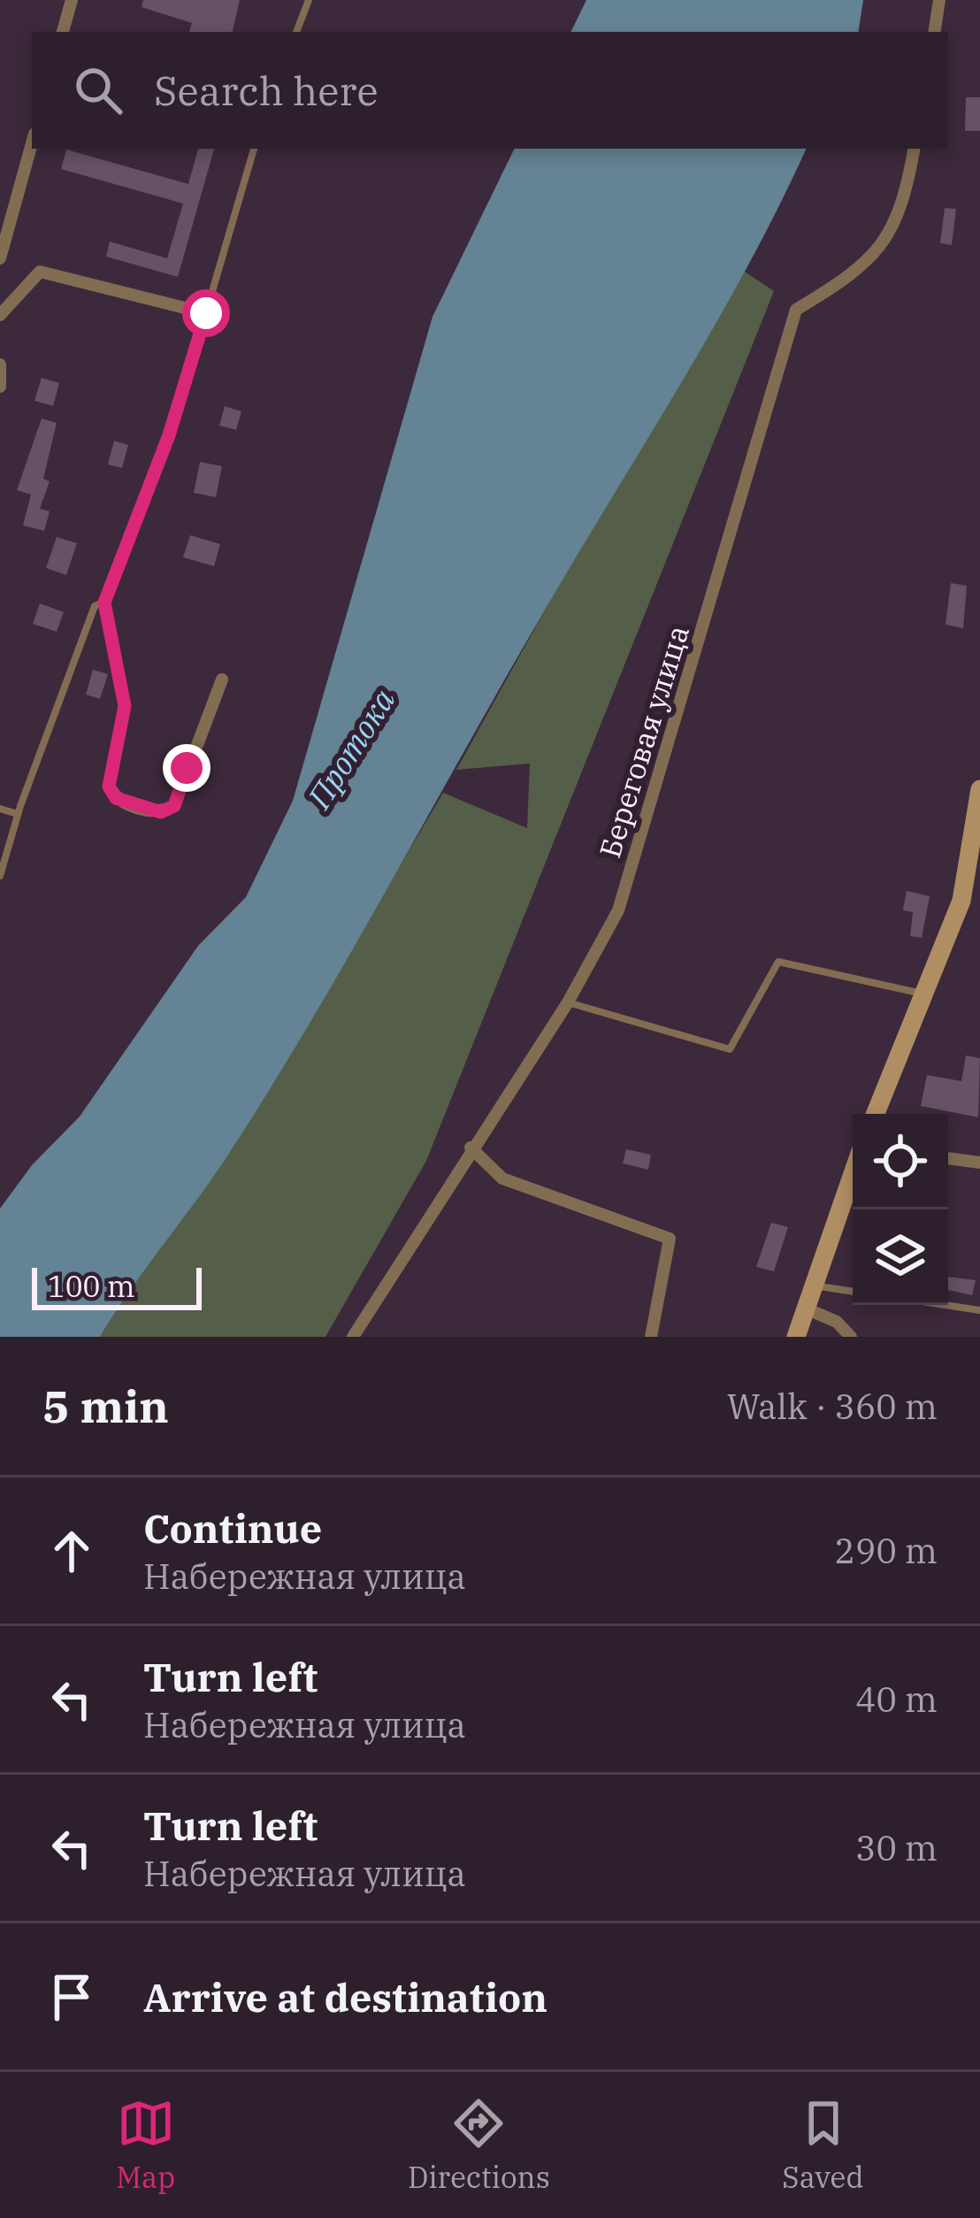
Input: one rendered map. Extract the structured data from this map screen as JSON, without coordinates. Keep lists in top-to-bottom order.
{
  "streets": {
    "street": ["Береговая улица"]
  },
  "water": ["Протока"],
  "scale_bar": "100 m",
  "page": {
    "search": "Search here",
    "scale": "100 m",
    "heading": ["5 min", "Walk · 360 m"],
    "list": [
      ["Continue", "Набережная улица", "290 m"],
      ["Turn left", "Набережная улица", "40 m"],
      ["Turn left", "Набережная улица", "30 m"],
      "Arrive at destination"
    ],
    "nav": ["Map", "Directions", "Saved"]
  }
}
